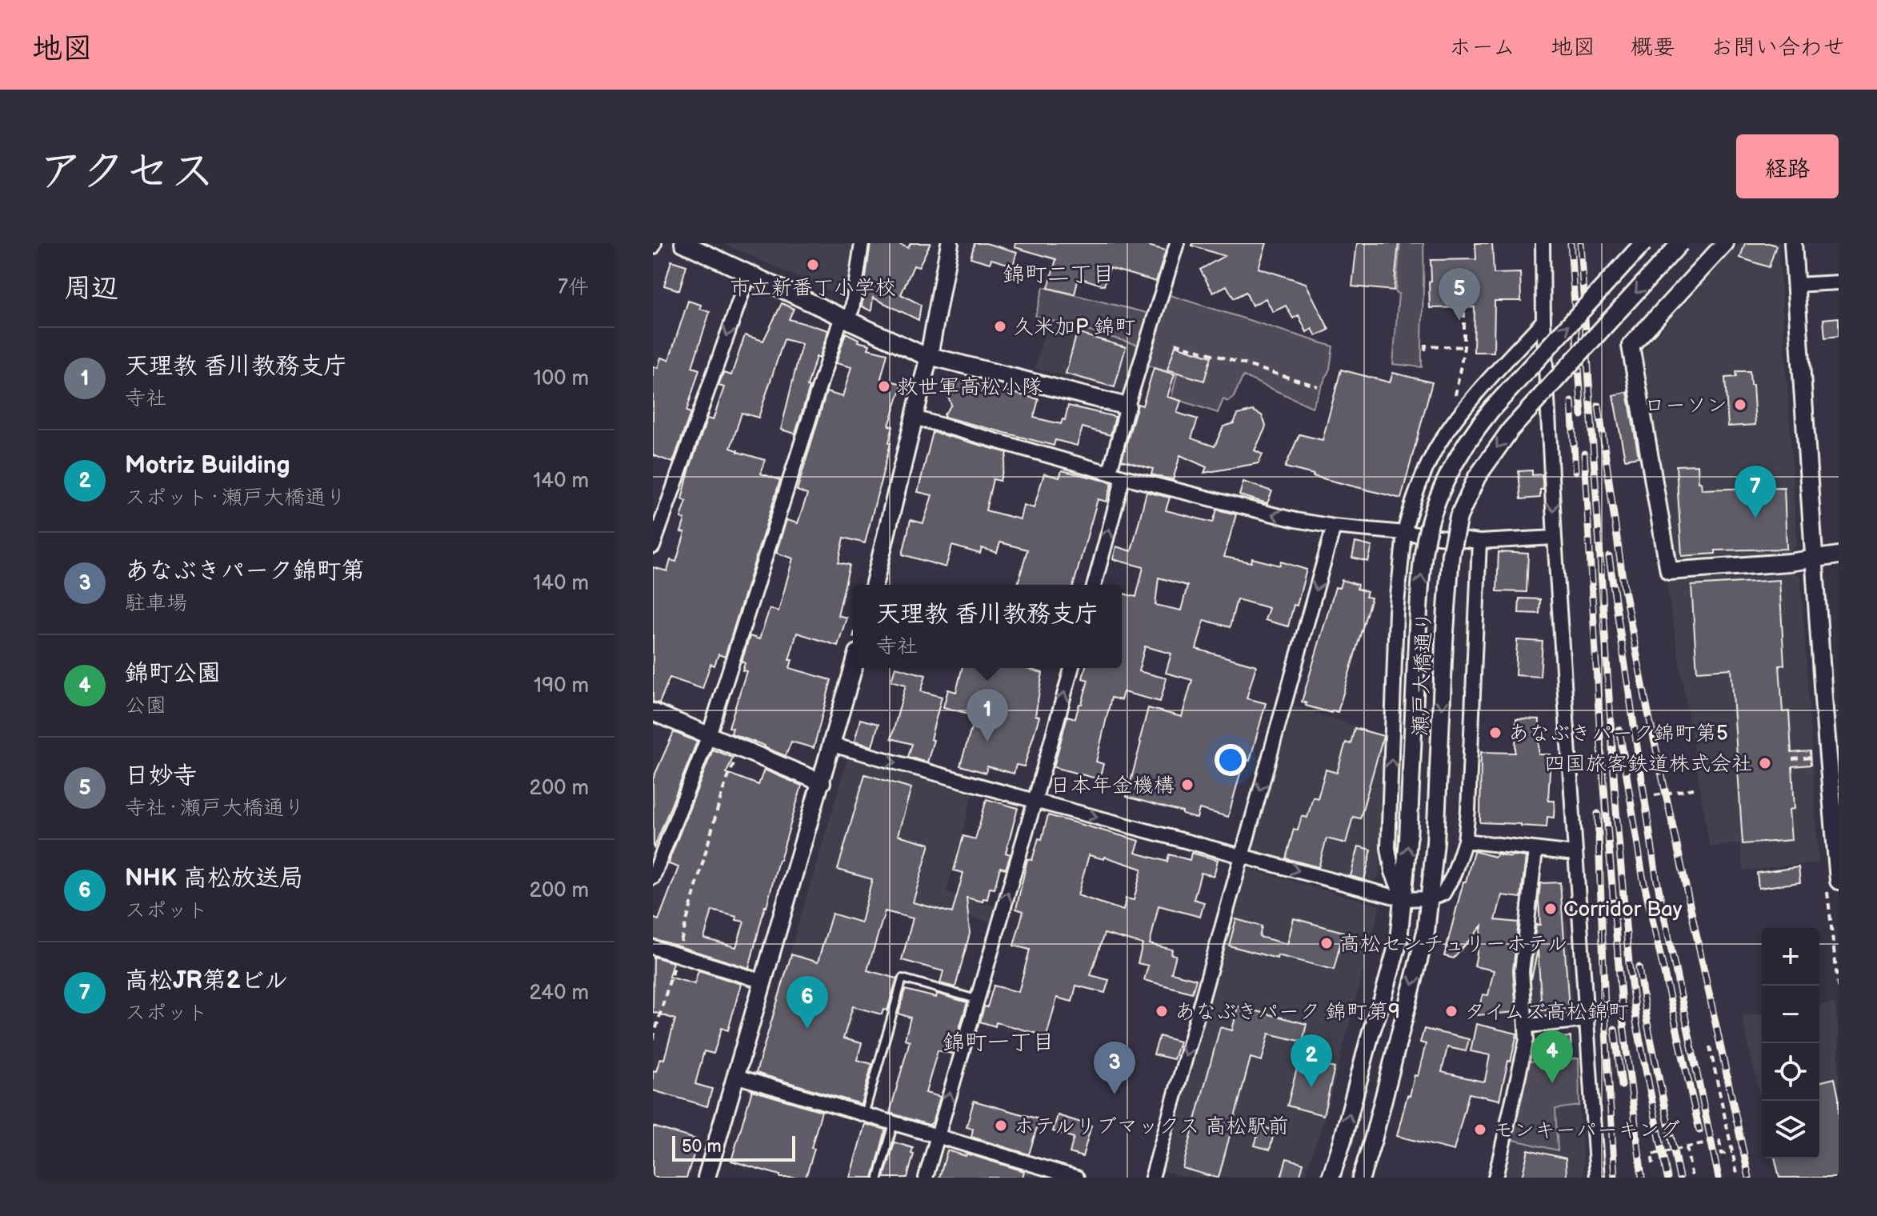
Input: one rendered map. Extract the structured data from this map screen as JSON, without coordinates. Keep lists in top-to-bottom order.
{
  "streets": {
    "street": ["瀬戸大橋通り"]
  },
  "districts": ["錦町二丁目", "錦町一丁目"],
  "places": [
    "市立新番丁小学校",
    "久米加P 錦町",
    "救世軍高松小隊",
    "ローソン",
    "あなぶきパーク錦町第5",
    "四国旅客鉄道株式会社",
    "日本年金機構",
    "Corridor Bay",
    "高松センチュリーホテル",
    "あなぶきパーク 錦町第9",
    "タイムズ高松錦町",
    "ホテルリブマックス 高松駅前",
    "モンキーパーキング"
  ],
  "scale_bar": "50 m",
  "page": {
    "header": "地図",
    "nav": [
      "ホーム",
      "地図",
      "概要",
      "お問い合わせ"
    ],
    "title": "アクセス",
    "buttons": "経路",
    "heading": ["周辺", "7件"],
    "pins": [
      "5",
      "7",
      "1",
      "6",
      "4",
      "2",
      "3"
    ],
    "list": [
      {
        "mark": "1",
        "name": "天理教 香川教務支庁",
        "note": "寺社",
        "value": "100 m"
      },
      {
        "mark": "2",
        "name": "Motriz Building",
        "note": "スポット · 瀬戸大橋通り",
        "value": "140 m"
      },
      {
        "mark": "3",
        "name": "あなぶきパーク錦町第",
        "note": "駐車場",
        "value": "140 m"
      },
      {
        "mark": "4",
        "name": "錦町公園",
        "note": "公園",
        "value": "190 m"
      },
      {
        "mark": "5",
        "name": "日妙寺",
        "note": "寺社 · 瀬戸大橋通り",
        "value": "200 m"
      },
      {
        "mark": "6",
        "name": "NHK 高松放送局",
        "note": "スポット",
        "value": "200 m"
      },
      {
        "mark": "7",
        "name": "高松JR第2ビル",
        "note": "スポット",
        "value": "240 m"
      }
    ],
    "popup": ["天理教 香川教務支庁", "寺社"],
    "map_buttons": ["+", "−"],
    "scale": "50 m"
  }
}
